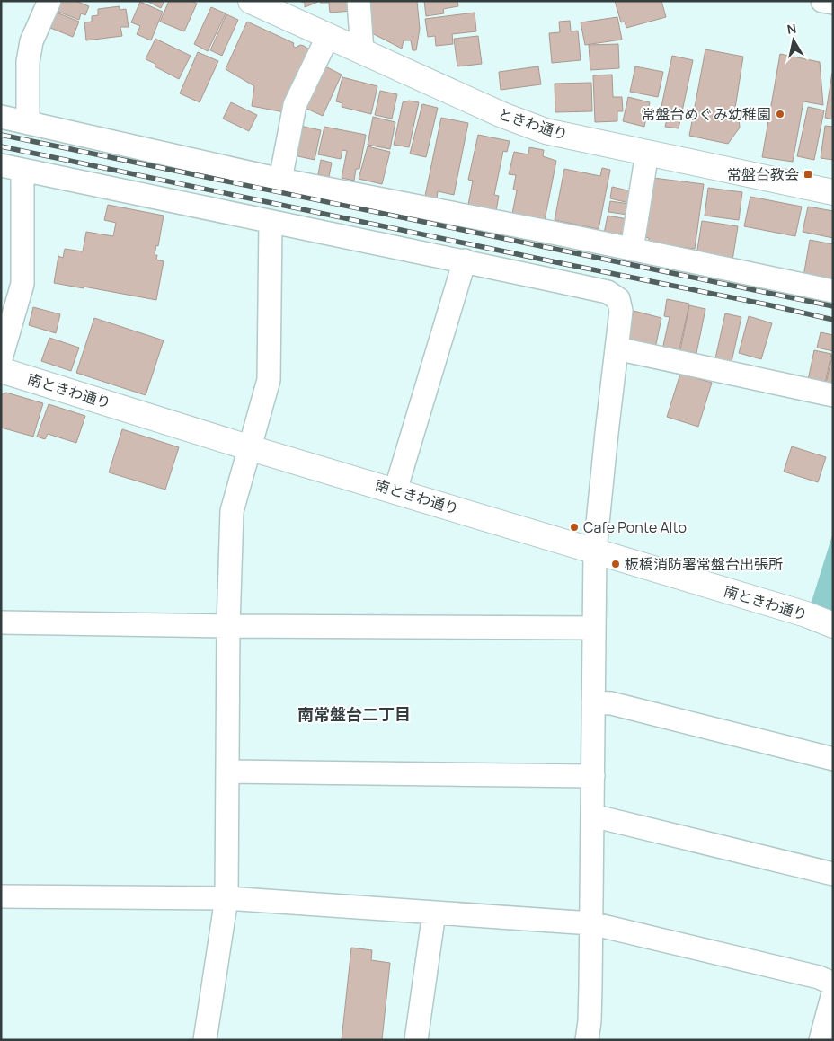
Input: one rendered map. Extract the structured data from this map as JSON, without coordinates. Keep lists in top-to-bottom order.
{
  "streets": {
    "street": ["ときわ通り", "南ときわ通り"]
  },
  "districts": ["南常盤台二丁目"],
  "places": {
    "other": ["常盤台めぐみ幼稚園", "Cafe Ponte Alto", "板橋消防署常盤台出張所"],
    "transit": ["常盤台教会"]
  },
  "north": "top"
}
